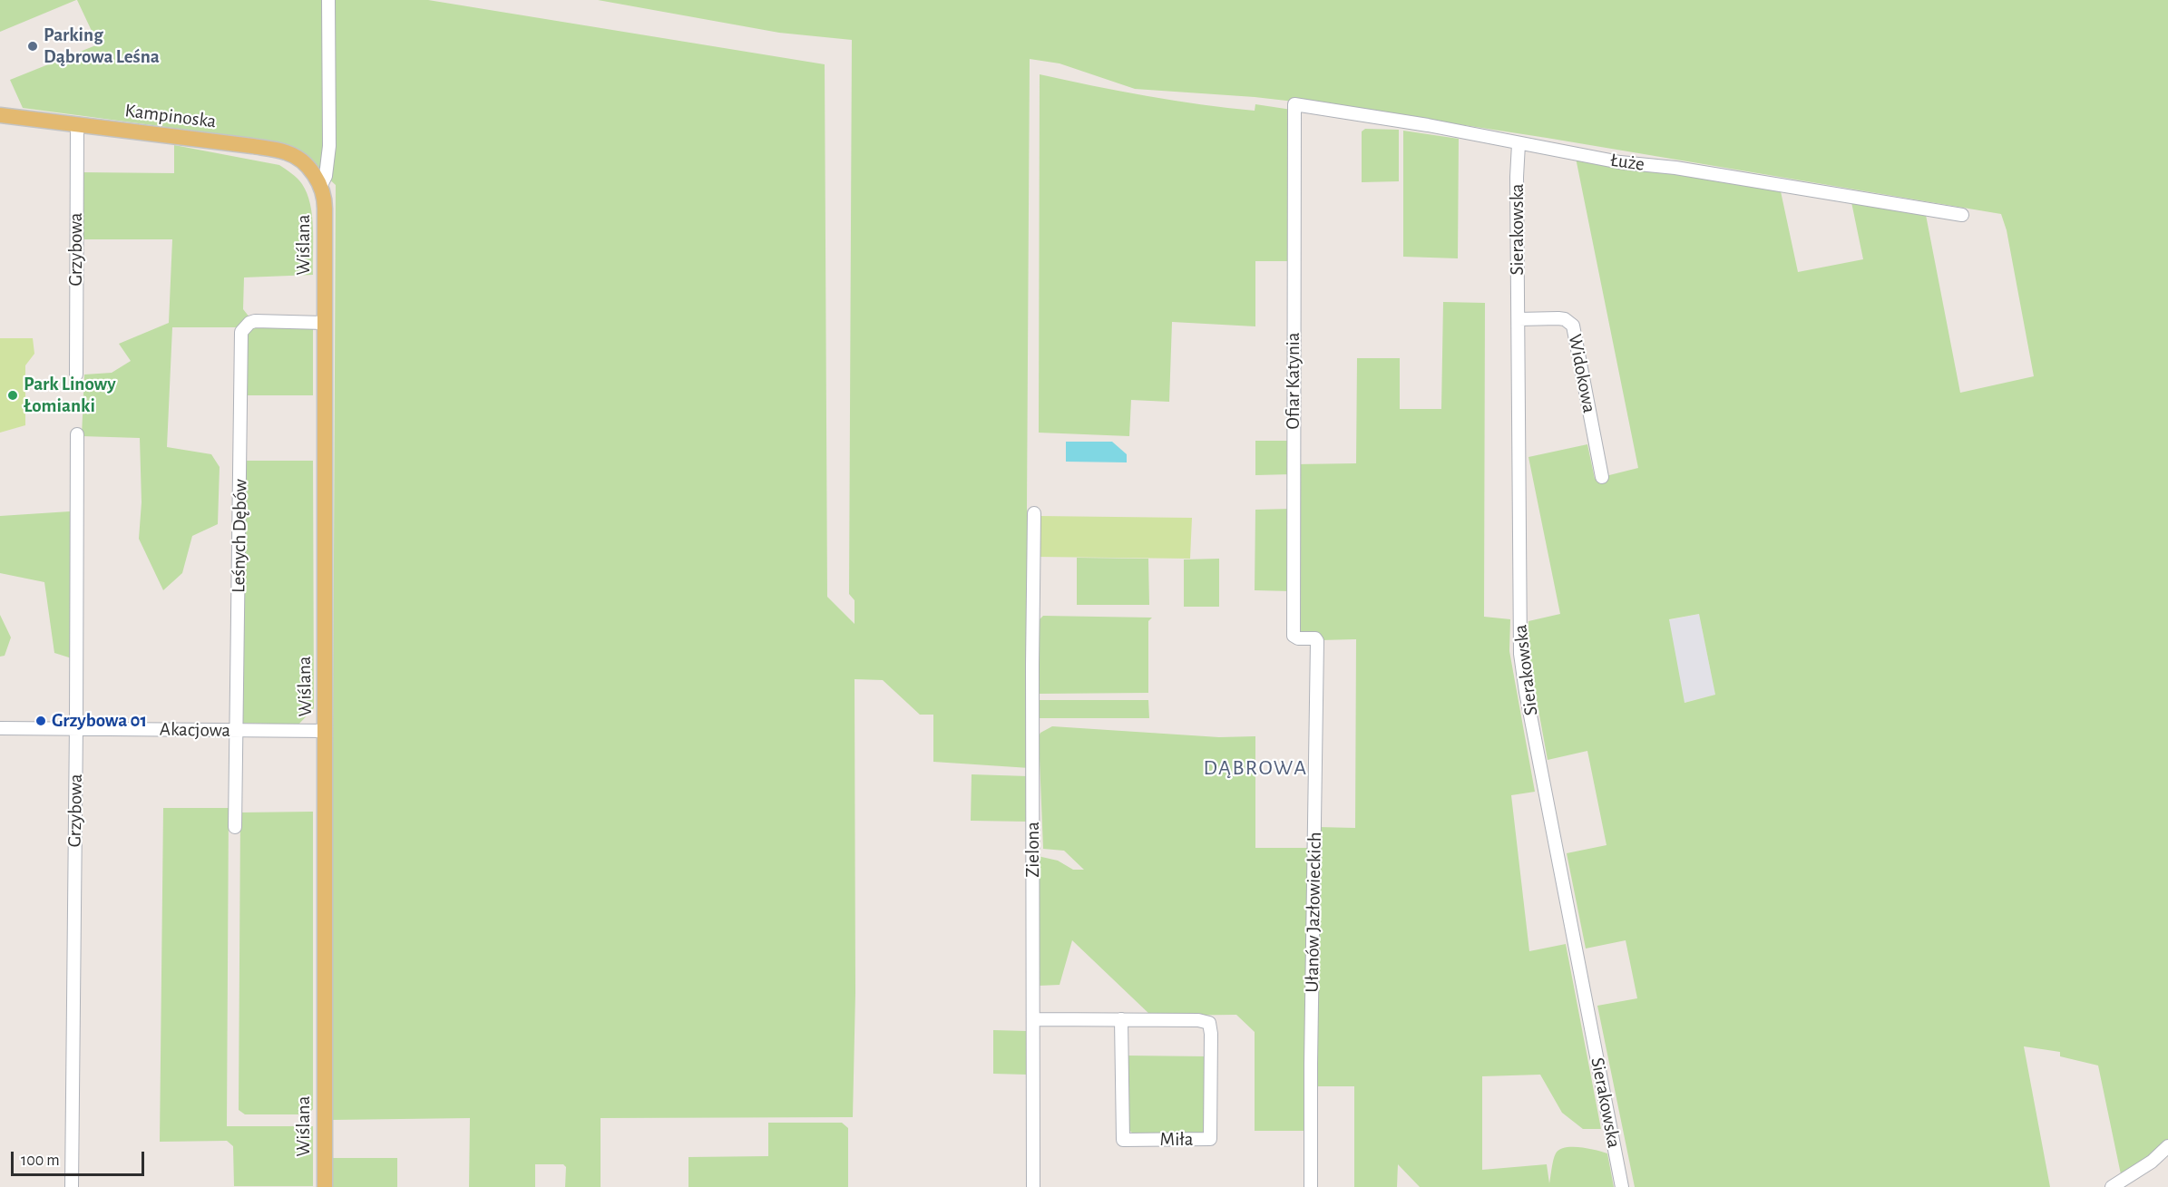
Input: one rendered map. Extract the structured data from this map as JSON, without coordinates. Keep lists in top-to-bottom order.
{
  "streets": {
    "main road": ["Kampinoska", "Wiślana"],
    "street": [
      "Łuże",
      "Sierakowska",
      "Grzybowa",
      "Widokowa",
      "Ofiar Katynia",
      "Leśnych Dębów",
      "Akacjowa",
      "Zielona",
      "Ułanów Jazłowieckich",
      "Miła"
    ]
  },
  "crossings": [
    ["Kampinoska", "Wiślana"],
    ["Kampinoska", "Grzybowa"],
    ["Łuże", "Sierakowska"],
    ["Łuże", "Ofiar Katynia"],
    ["Sierakowska", "Widokowa"],
    ["Wiślana", "Leśnych Dębów"],
    ["Wiślana", "Akacjowa"],
    ["Grzybowa", "Akacjowa"],
    ["Ofiar Katynia", "Ułanów Jazłowieckich"],
    ["Leśnych Dębów", "Akacjowa"],
    ["Zielona", "Miła"]
  ],
  "districts": ["DĄBROWA"],
  "places": ["Parking Dąbrowa Leśna", "Park Linowy Łomianki", "Grzybowa 01"],
  "scale_bar": "100 m"
}
